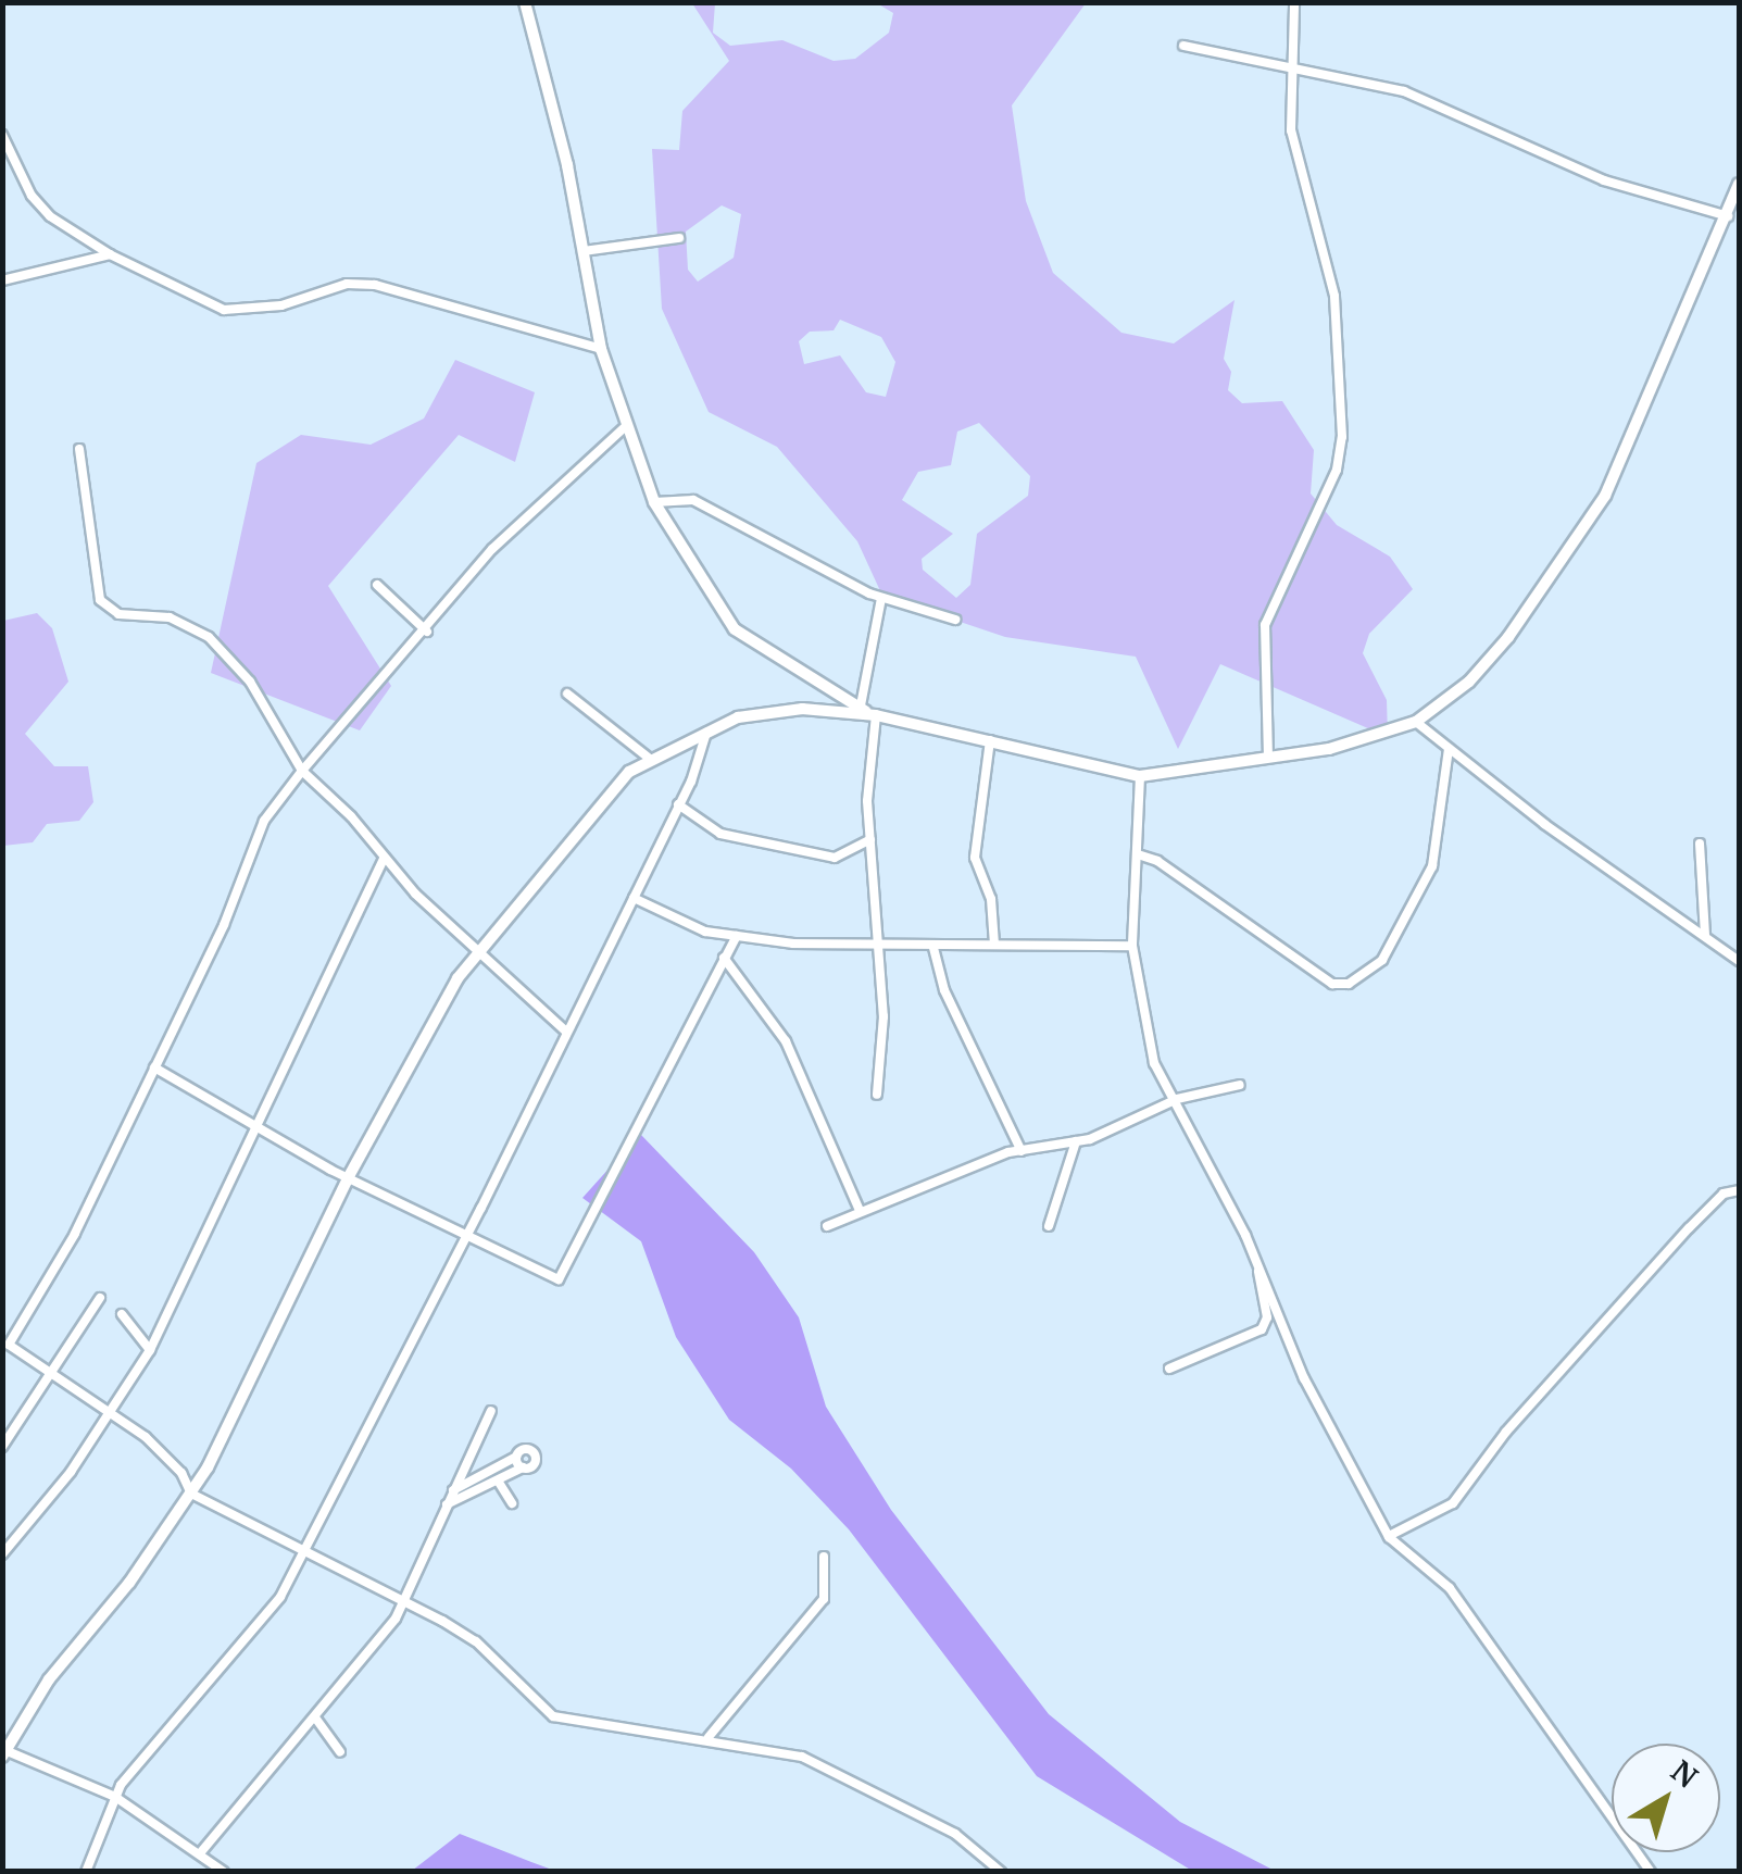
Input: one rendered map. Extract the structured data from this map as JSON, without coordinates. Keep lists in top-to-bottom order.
{
  "north": "top right"
}
